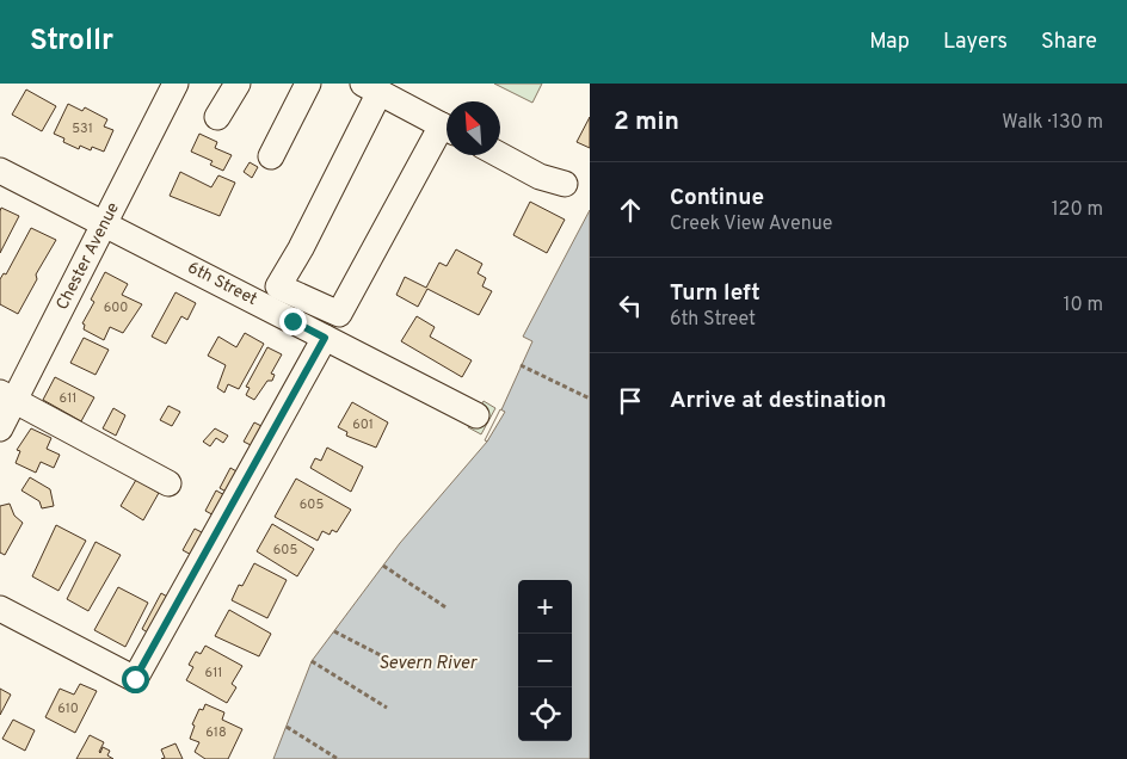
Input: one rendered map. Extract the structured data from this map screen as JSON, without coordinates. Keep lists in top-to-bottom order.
{
  "streets": {
    "street": ["Chester Avenue", "6th Street"]
  },
  "crossings": [
    ["Chester Avenue", "6th Street"]
  ],
  "water": ["Severn River"],
  "house_numbers": [
    "531",
    "600",
    "611",
    "601",
    "605",
    "605",
    "611",
    "610",
    "618"
  ],
  "north": "top left",
  "page": {
    "header": "Strollr",
    "nav": ["Map", "Layers", "Share"],
    "heading": ["2 min", "Walk · 130 m"],
    "list": [
      ["Continue", "Creek View Avenue", "120 m"],
      ["Turn left", "6th Street", "10 m"],
      "Arrive at destination"
    ],
    "map_buttons": ["+", "−"]
  }
}
